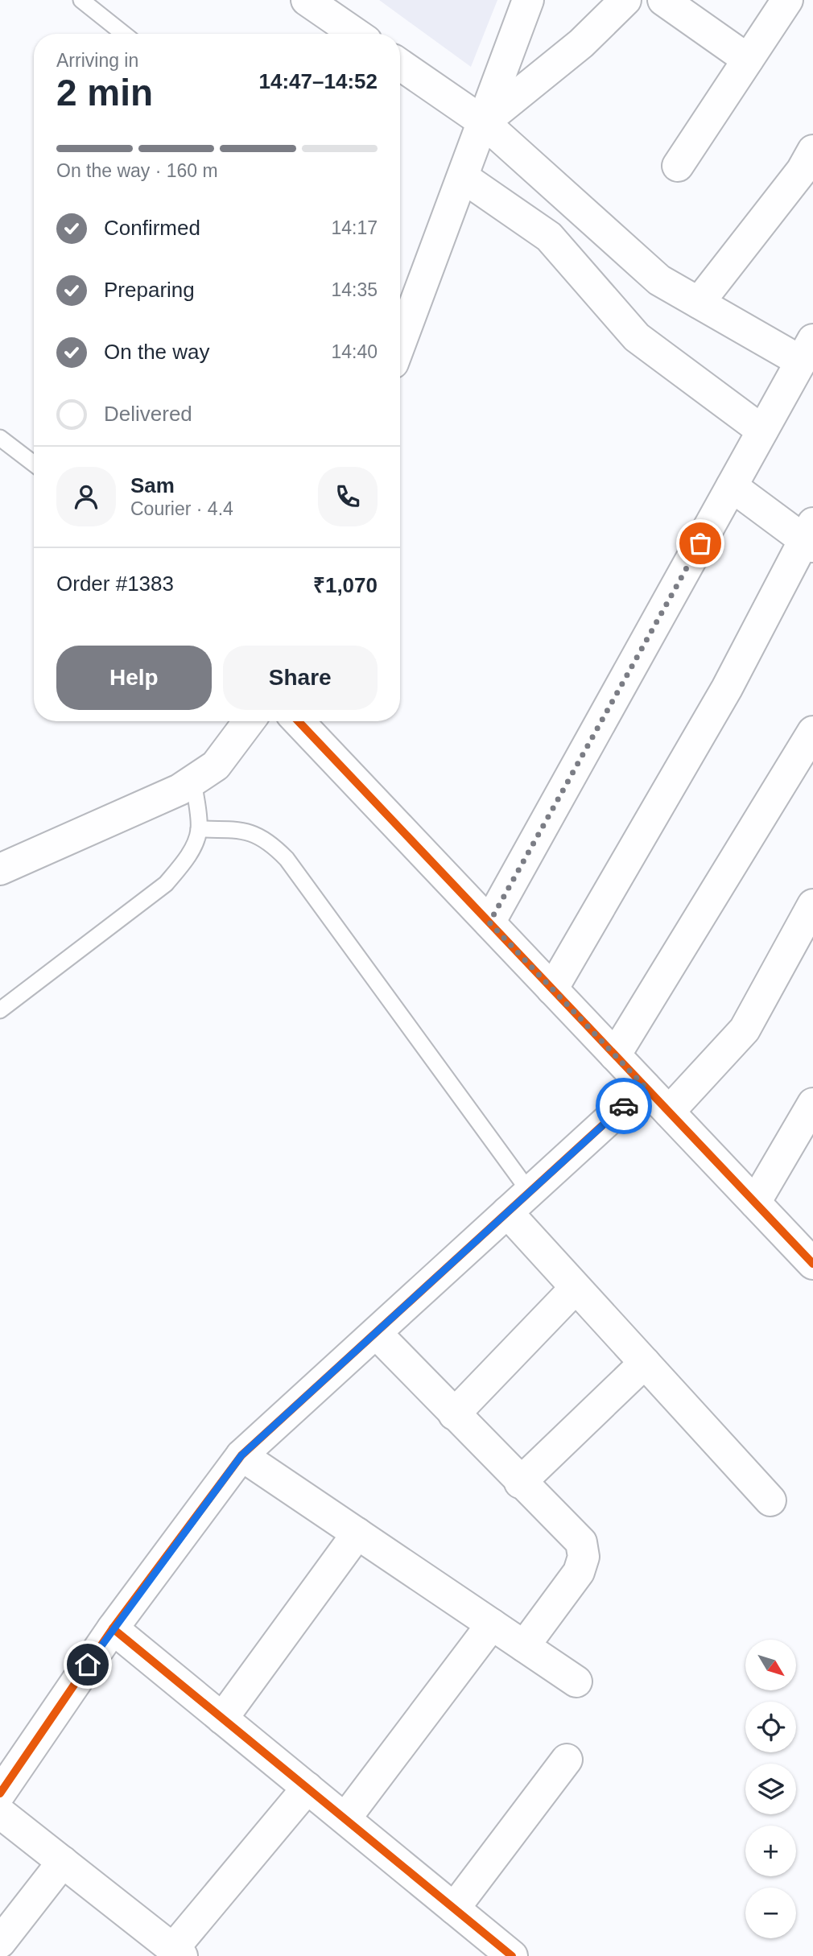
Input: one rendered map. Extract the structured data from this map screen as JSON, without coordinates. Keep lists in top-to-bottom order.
{
  "north": "bottom right",
  "page": {
    "heading": ["2 min", "Arriving in", "14:47–14:52"],
    "panel": [
      "Sam",
      "Courier · 4.4",
      "Order #1383",
      "₹1,070"
    ],
    "bar": "On the way · 160 m",
    "list": [
      ["Confirmed", "14:17"],
      ["Preparing", "14:35"],
      ["On the way", "14:40"],
      "Delivered"
    ],
    "buttons": ["Help", "Share"],
    "map_buttons": ["+", "−"]
  }
}
